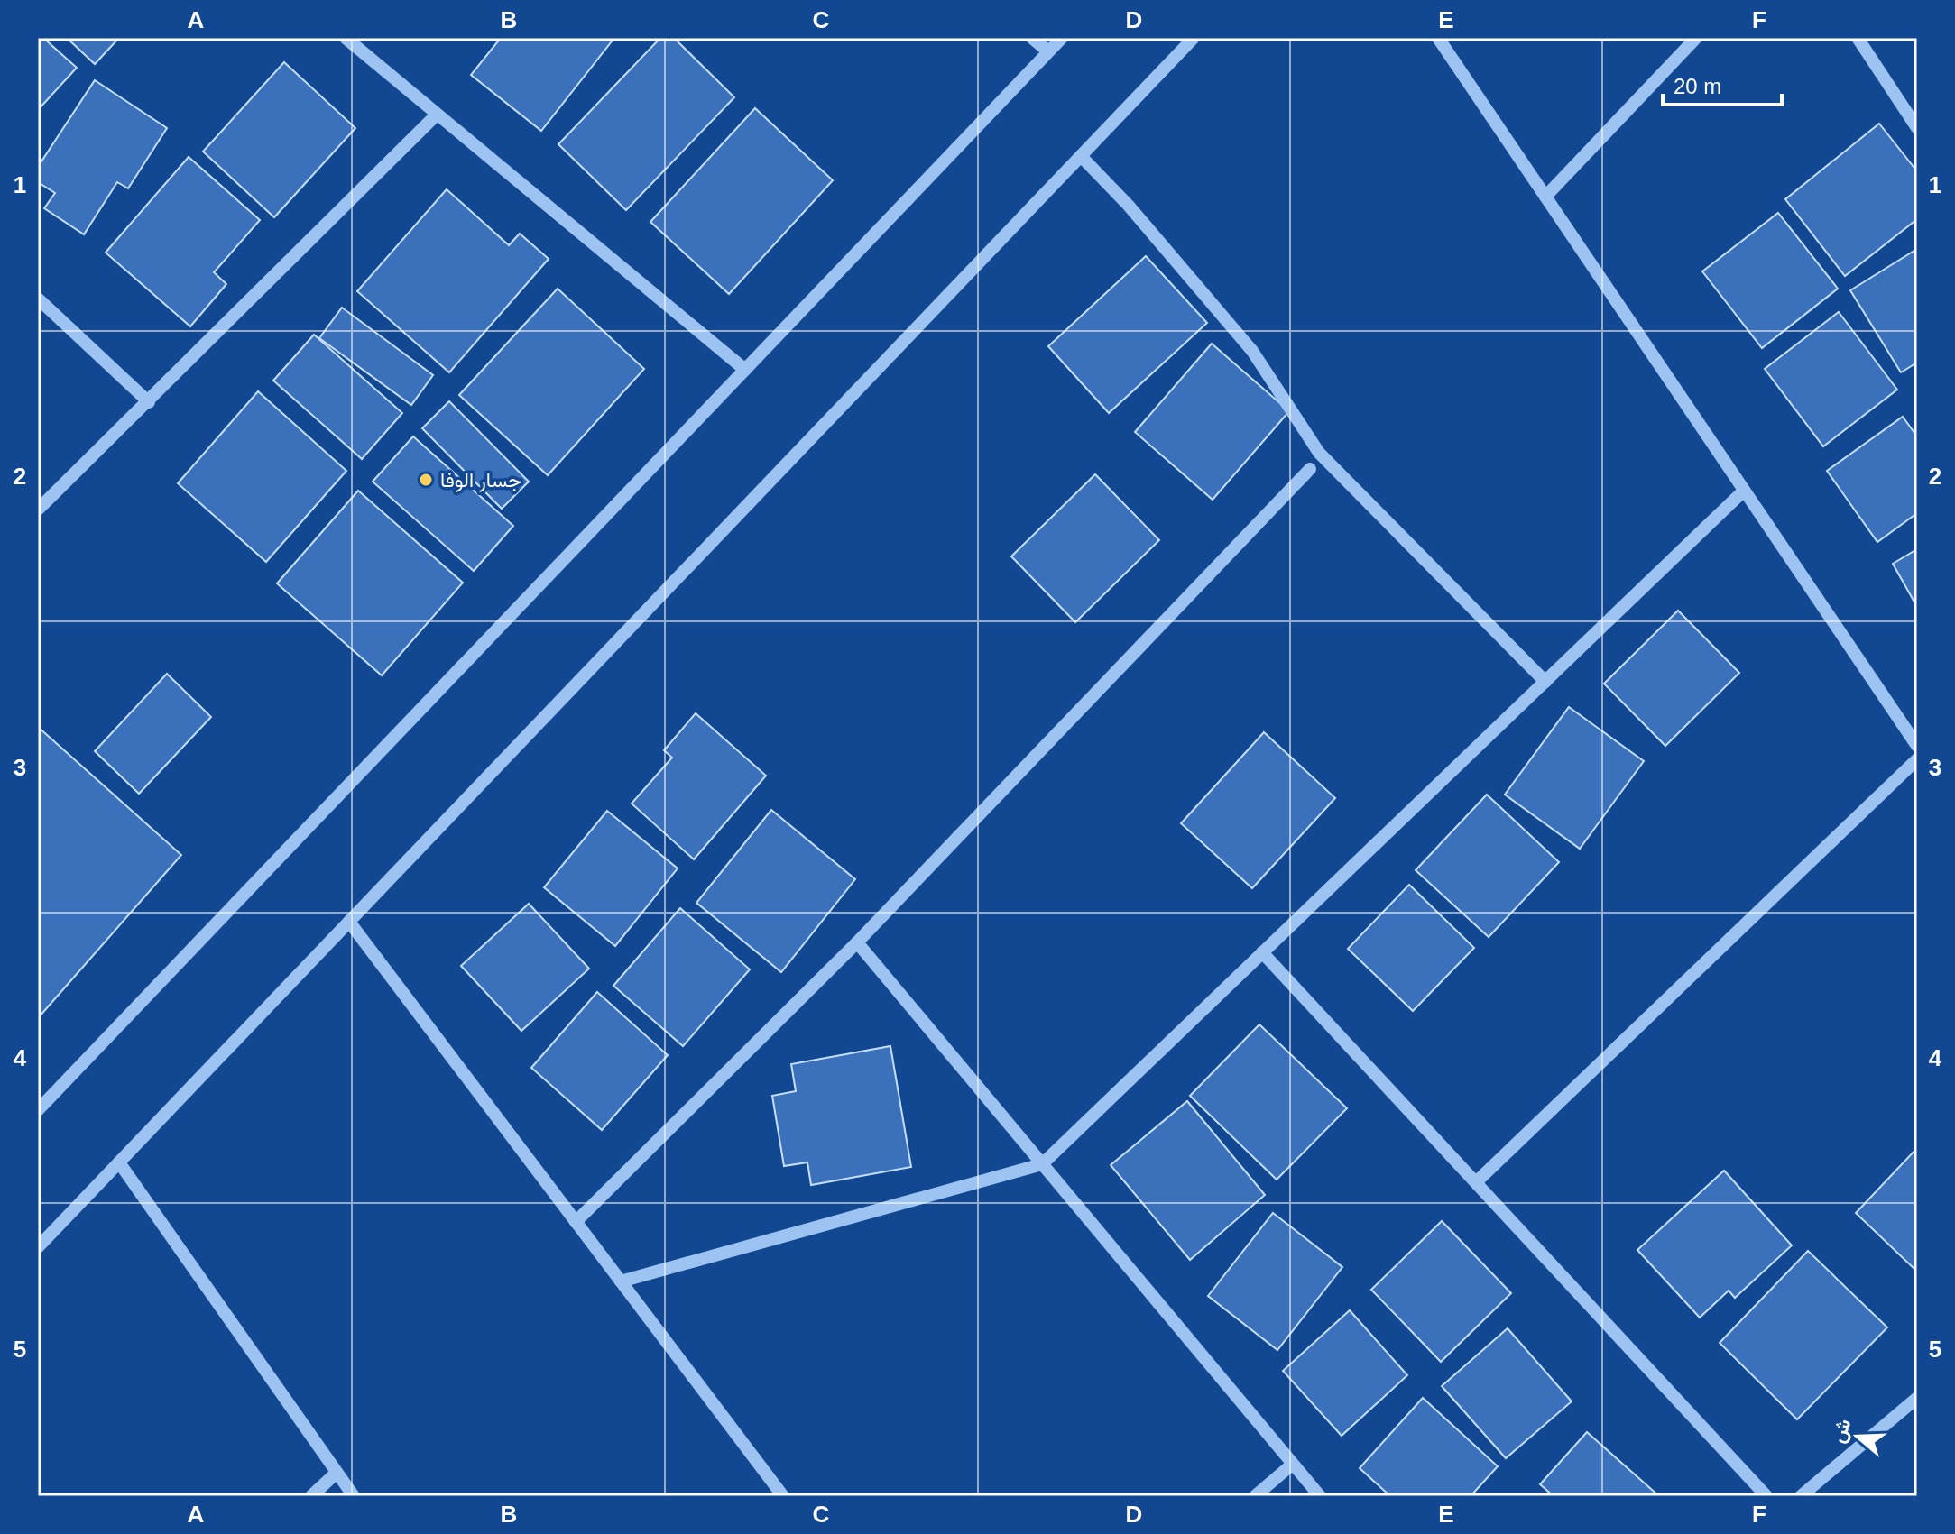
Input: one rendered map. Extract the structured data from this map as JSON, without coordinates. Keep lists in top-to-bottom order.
{
  "places": ["جسار الوفا"],
  "scale_bar": "20 m",
  "north": "left",
  "grid": {
    "columns": [
      "A",
      "B",
      "C",
      "D",
      "E",
      "F"
    ],
    "rows": [
      "1",
      "2",
      "3",
      "4",
      "5"
    ]
  }
}
